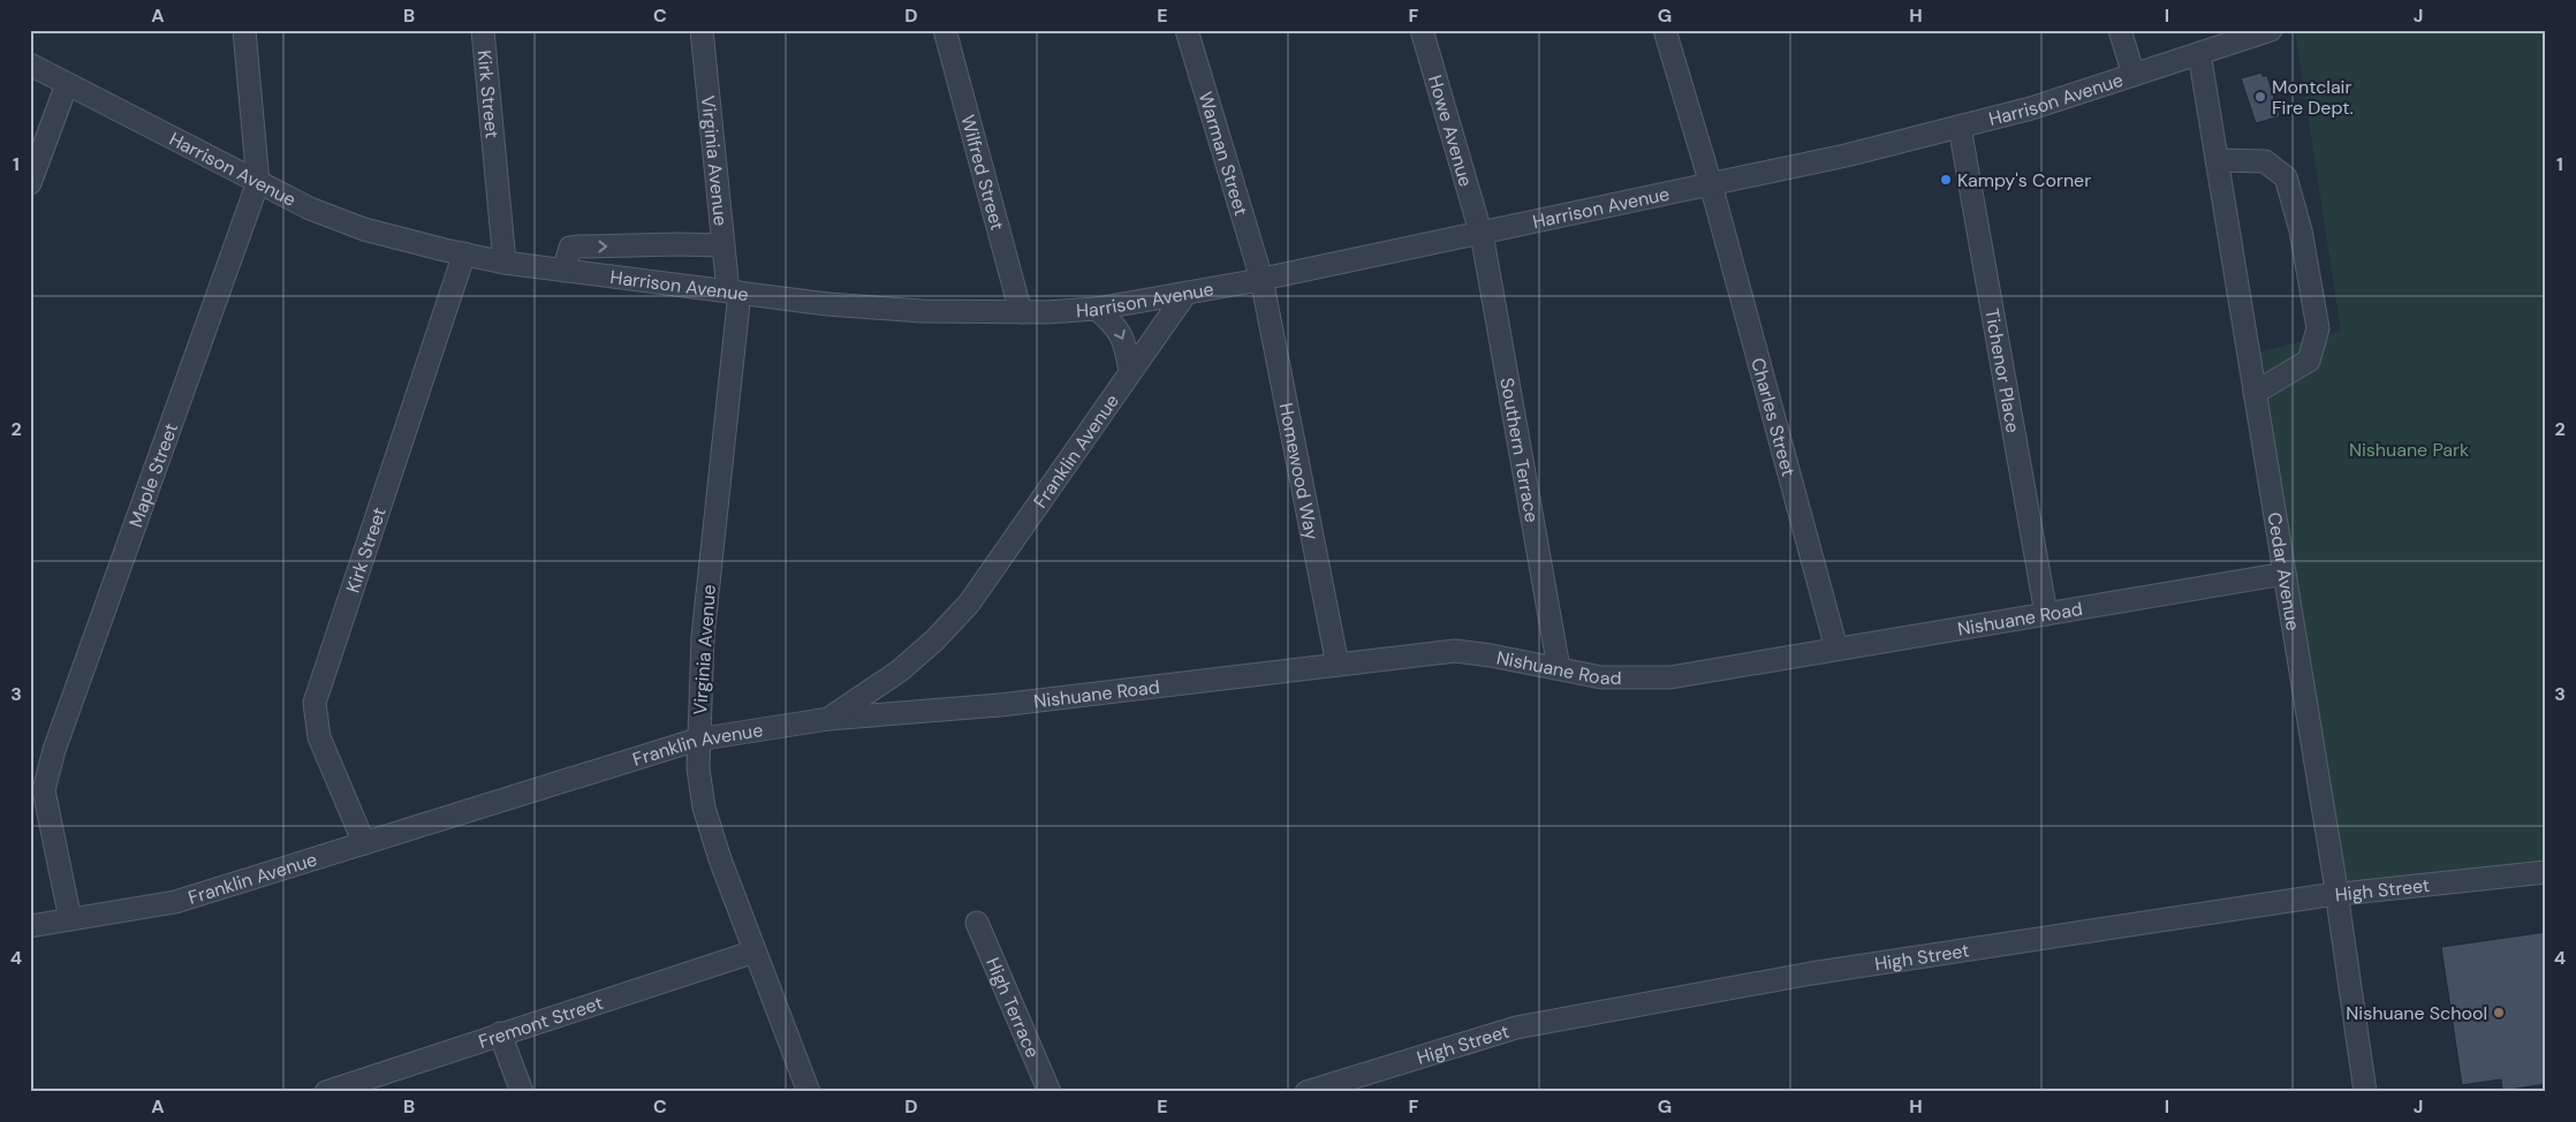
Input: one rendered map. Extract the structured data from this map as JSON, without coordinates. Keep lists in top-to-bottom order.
{
  "streets": {
    "street": [
      "Kirk Street",
      "Harrison Avenue",
      "Howe Avenue",
      "Warman Street",
      "Virginia Avenue",
      "Wilfred Street",
      "Tichenor Place",
      "Charles Street",
      "Franklin Avenue",
      "Southern Terrace",
      "Homewood Way",
      "Maple Street",
      "Cedar Avenue",
      "Nishuane Road",
      "High Street",
      "High Terrace",
      "Fremont Street"
    ]
  },
  "crossings": [
    ["Kirk Street", "Harrison Avenue"],
    ["Kirk Street", "Franklin Avenue"],
    ["Harrison Avenue", "Howe Avenue"],
    ["Harrison Avenue", "Warman Street"],
    ["Harrison Avenue", "Virginia Avenue"],
    ["Harrison Avenue", "Wilfred Street"],
    ["Harrison Avenue", "Tichenor Place"],
    ["Harrison Avenue", "Charles Street"],
    ["Harrison Avenue", "Franklin Avenue"],
    ["Harrison Avenue", "Southern Terrace"],
    ["Harrison Avenue", "Homewood Way"],
    ["Harrison Avenue", "Maple Street"],
    ["Harrison Avenue", "Cedar Avenue"],
    ["Howe Avenue", "Southern Terrace"],
    ["Warman Street", "Homewood Way"],
    ["Virginia Avenue", "Franklin Avenue"],
    ["Virginia Avenue", "Fremont Street"],
    ["Tichenor Place", "Nishuane Road"],
    ["Charles Street", "Nishuane Road"],
    ["Franklin Avenue", "Maple Street"],
    ["Franklin Avenue", "Nishuane Road"],
    ["Southern Terrace", "Nishuane Road"],
    ["Homewood Way", "Nishuane Road"],
    ["Cedar Avenue", "Nishuane Road"],
    ["Cedar Avenue", "High Street"]
  ],
  "parks": ["Nishuane Park"],
  "places": ["Montclair Fire Dept.", "Kampy's Corner", "Nishuane School"],
  "grid": {
    "columns": [
      "A",
      "B",
      "C",
      "D",
      "E",
      "F",
      "G",
      "H",
      "I",
      "J"
    ],
    "rows": [
      "1",
      "2",
      "3",
      "4"
    ]
  }
}
